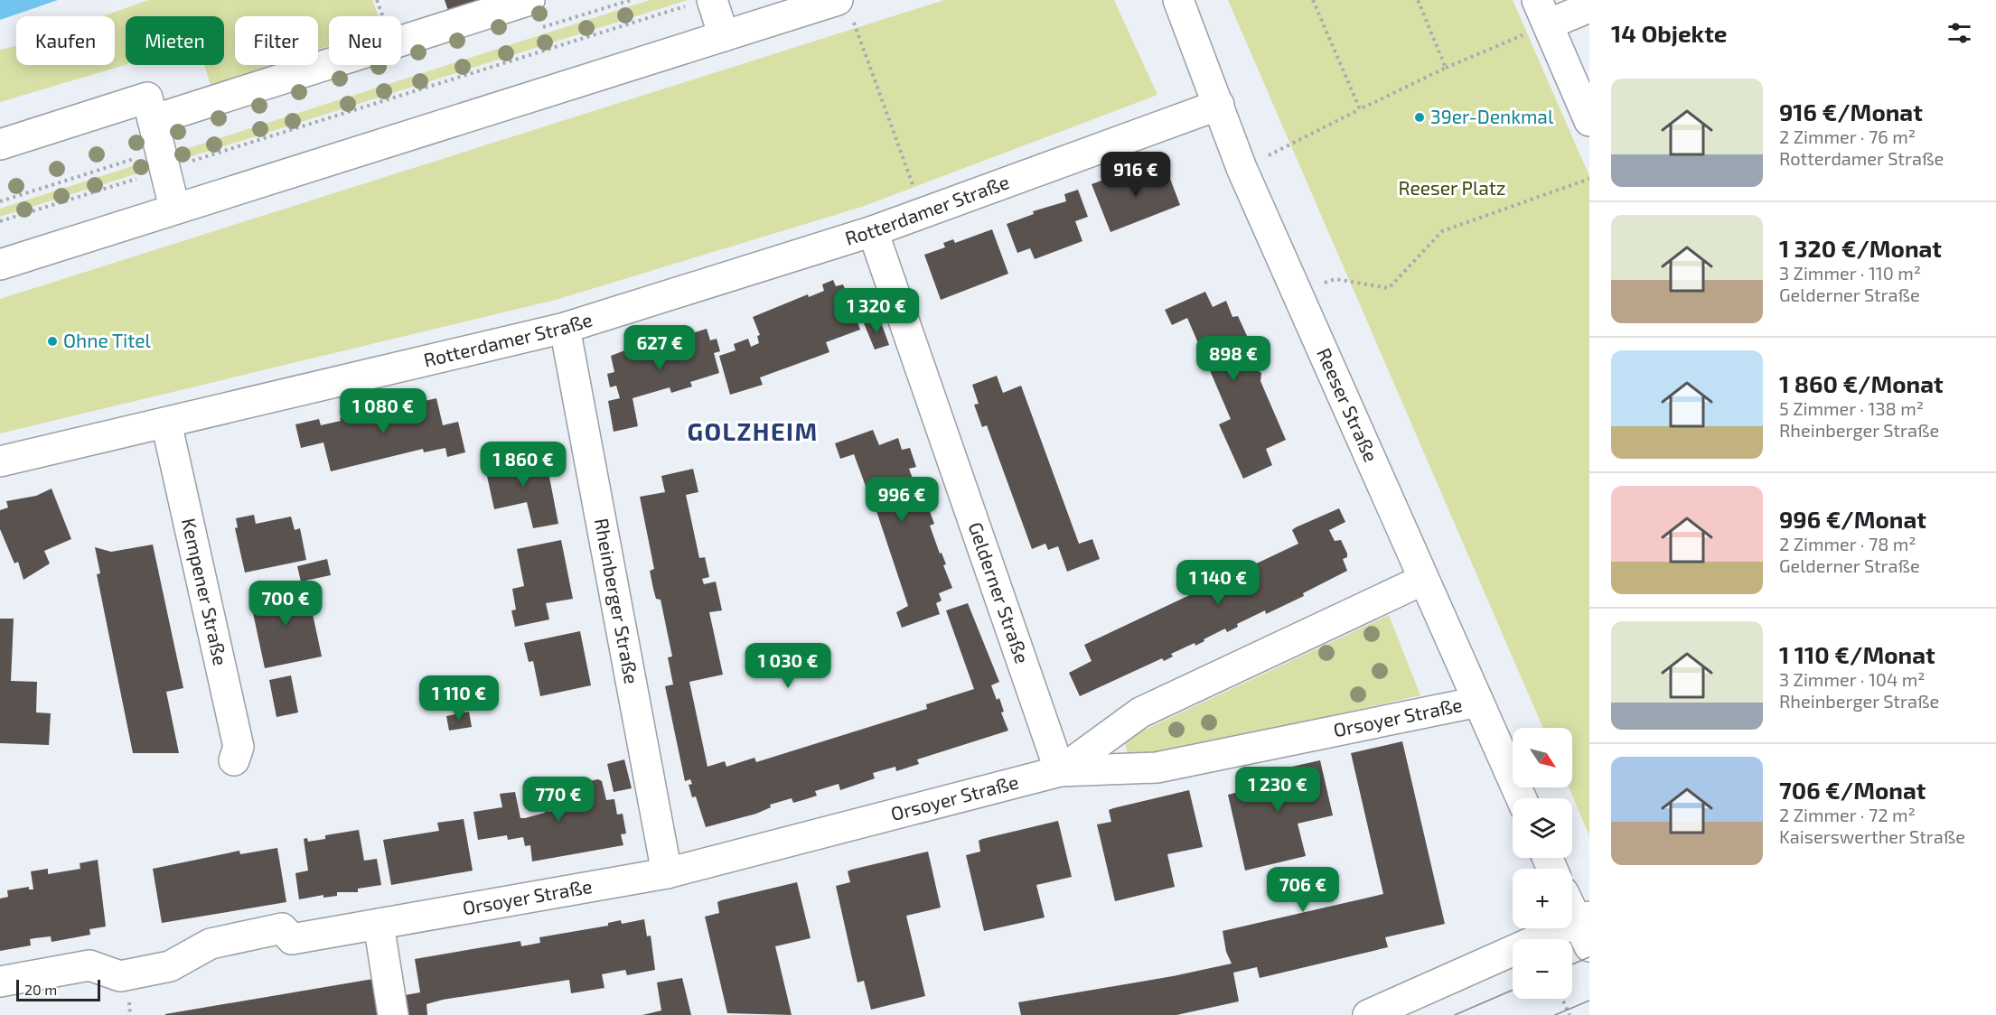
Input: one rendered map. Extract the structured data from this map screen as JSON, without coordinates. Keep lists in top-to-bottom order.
{
  "streets": {
    "street": [
      "Rotterdamer Straße",
      "Reeser Straße",
      "Kempener Straße",
      "Gelderner Straße",
      "Rheinberger Straße",
      "Orsoyer Straße"
    ]
  },
  "crossings": [
    ["Rotterdamer Straße", "Reeser Straße"],
    ["Rotterdamer Straße", "Kempener Straße"],
    ["Rotterdamer Straße", "Gelderner Straße"],
    ["Rotterdamer Straße", "Rheinberger Straße"],
    ["Reeser Straße", "Orsoyer Straße"],
    ["Gelderner Straße", "Orsoyer Straße"],
    ["Rheinberger Straße", "Orsoyer Straße"]
  ],
  "districts": ["GOLZHEIM"],
  "parks": ["Reeser Platz"],
  "places": ["39er-Denkmal", "Ohne Titel"],
  "scale_bar": "20 m",
  "north": "bottom right",
  "page": {
    "heading": "14 Objekte",
    "chip": [
      "Kaufen",
      "Mieten",
      "Filter",
      "Neu"
    ],
    "list": [
      {
        "name": "916 €/Monat",
        "note": "2 Zimmer · 76 m² · Rotterdamer Straße"
      },
      {
        "name": "1 320 €/Monat",
        "note": "3 Zimmer · 110 m² · Gelderner Straße"
      },
      {
        "name": "1 860 €/Monat",
        "note": "5 Zimmer · 138 m² · Rheinberger Straße"
      },
      {
        "name": "996 €/Monat",
        "note": "2 Zimmer · 78 m² · Gelderner Straße"
      },
      {
        "name": "1 110 €/Monat",
        "note": "3 Zimmer · 104 m² · Rheinberger Straße"
      },
      {
        "name": "706 €/Monat",
        "note": "2 Zimmer · 72 m² · Kaiserswerther Straße"
      }
    ],
    "price": [
      "916 €",
      "1 320 €",
      "627 €",
      "898 €",
      "1 080 €",
      "1 860 €",
      "996 €",
      "1 140 €",
      "700 €",
      "1 030 €",
      "1 110 €",
      "1 230 €",
      "770 €",
      "706 €"
    ],
    "map_buttons": ["+", "−"],
    "scale": "20 m"
  }
}
